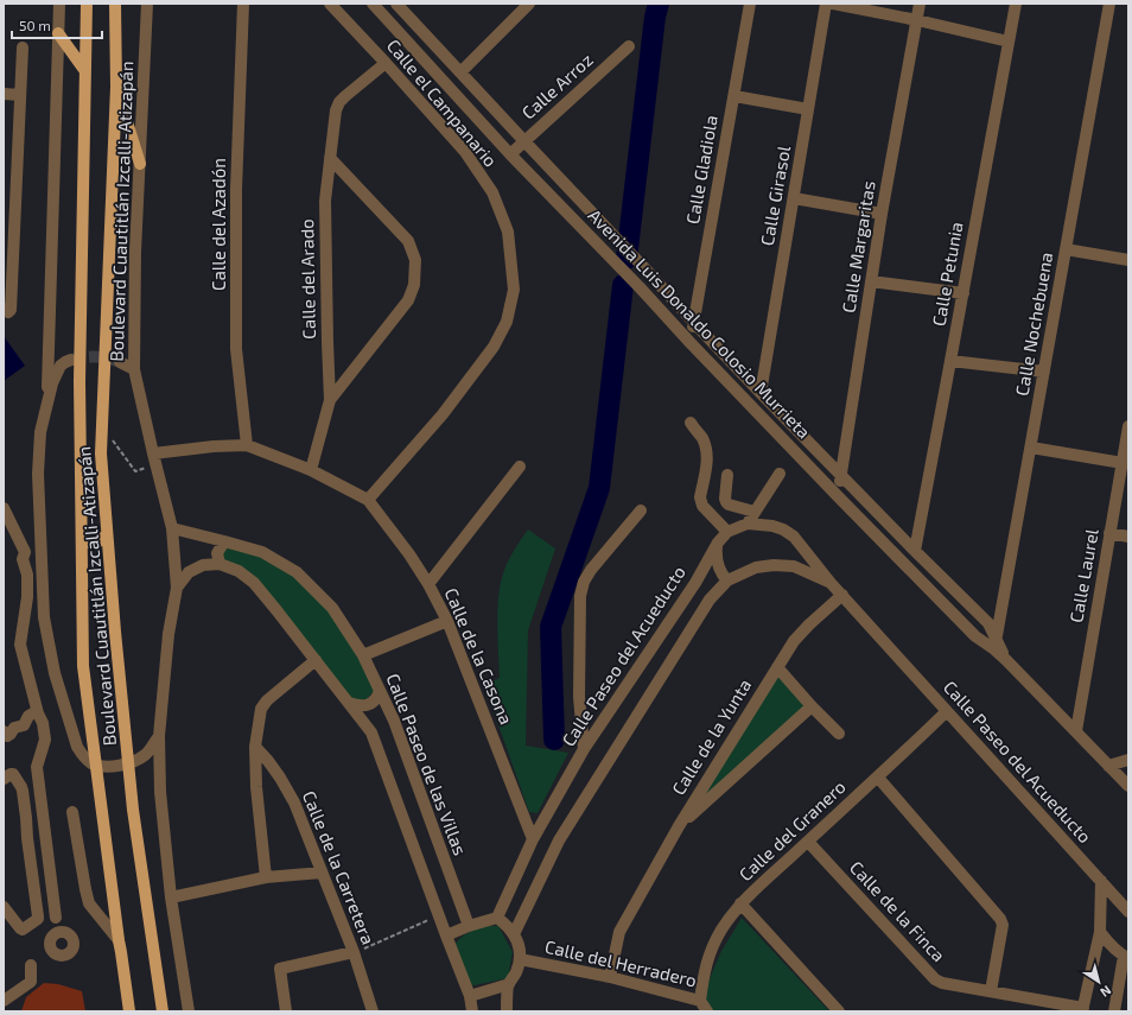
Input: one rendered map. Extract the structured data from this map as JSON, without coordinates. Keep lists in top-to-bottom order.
{
  "streets": {
    "main road": ["Boulevard Cuautitlán Izcalli-Atizapán"],
    "street": [
      "Calle Arroz",
      "Calle el Campanario",
      "Calle Gladiola",
      "Calle Girasol",
      "Calle del Azadón",
      "Calle Margaritas",
      "Calle Petunia",
      "Calle del Arado",
      "Avenida Luis Donaldo Colosio Murrieta",
      "Calle Nochebuena",
      "Calle Laurel",
      "Calle de la Casona",
      "Calle Paseo del Acueducto",
      "Calle de la Yunta",
      "Calle Paseo de las Villas",
      "Calle del Granero",
      "Calle de la Carretera",
      "Calle de la Finca",
      "Calle del Herradero"
    ]
  },
  "crossings": [
    ["Calle Arroz", "Avenida Luis Donaldo Colosio Murrieta"],
    ["Calle el Campanario", "Calle del Arado"],
    ["Calle el Campanario", "Calle de la Casona"],
    ["Calle Gladiola", "Avenida Luis Donaldo Colosio Murrieta"],
    ["Calle Girasol", "Avenida Luis Donaldo Colosio Murrieta"],
    ["Boulevard Cuautitlán Izcalli-Atizapán", "Calle de la Casona"],
    ["Boulevard Cuautitlán Izcalli-Atizapán", "Calle Paseo de las Villas"],
    ["Calle del Azadón", "Calle de la Casona"],
    ["Calle Margaritas", "Avenida Luis Donaldo Colosio Murrieta"],
    ["Calle Petunia", "Avenida Luis Donaldo Colosio Murrieta"],
    ["Calle del Arado", "Calle de la Casona"],
    ["Avenida Luis Donaldo Colosio Murrieta", "Calle Nochebuena"],
    ["Avenida Luis Donaldo Colosio Murrieta", "Calle Laurel"],
    ["Calle de la Casona", "Calle Paseo del Acueducto"],
    ["Calle Paseo del Acueducto", "Calle de la Yunta"],
    ["Calle Paseo del Acueducto", "Calle Paseo de las Villas"],
    ["Calle Paseo del Acueducto", "Calle del Granero"],
    ["Calle Paseo del Acueducto", "Calle del Herradero"],
    ["Calle de la Yunta", "Calle del Herradero"],
    ["Calle Paseo de las Villas", "Calle del Herradero"],
    ["Calle del Granero", "Calle de la Finca"],
    ["Calle del Granero", "Calle del Herradero"]
  ],
  "scale_bar": "50 m",
  "north": "bottom right"
}
